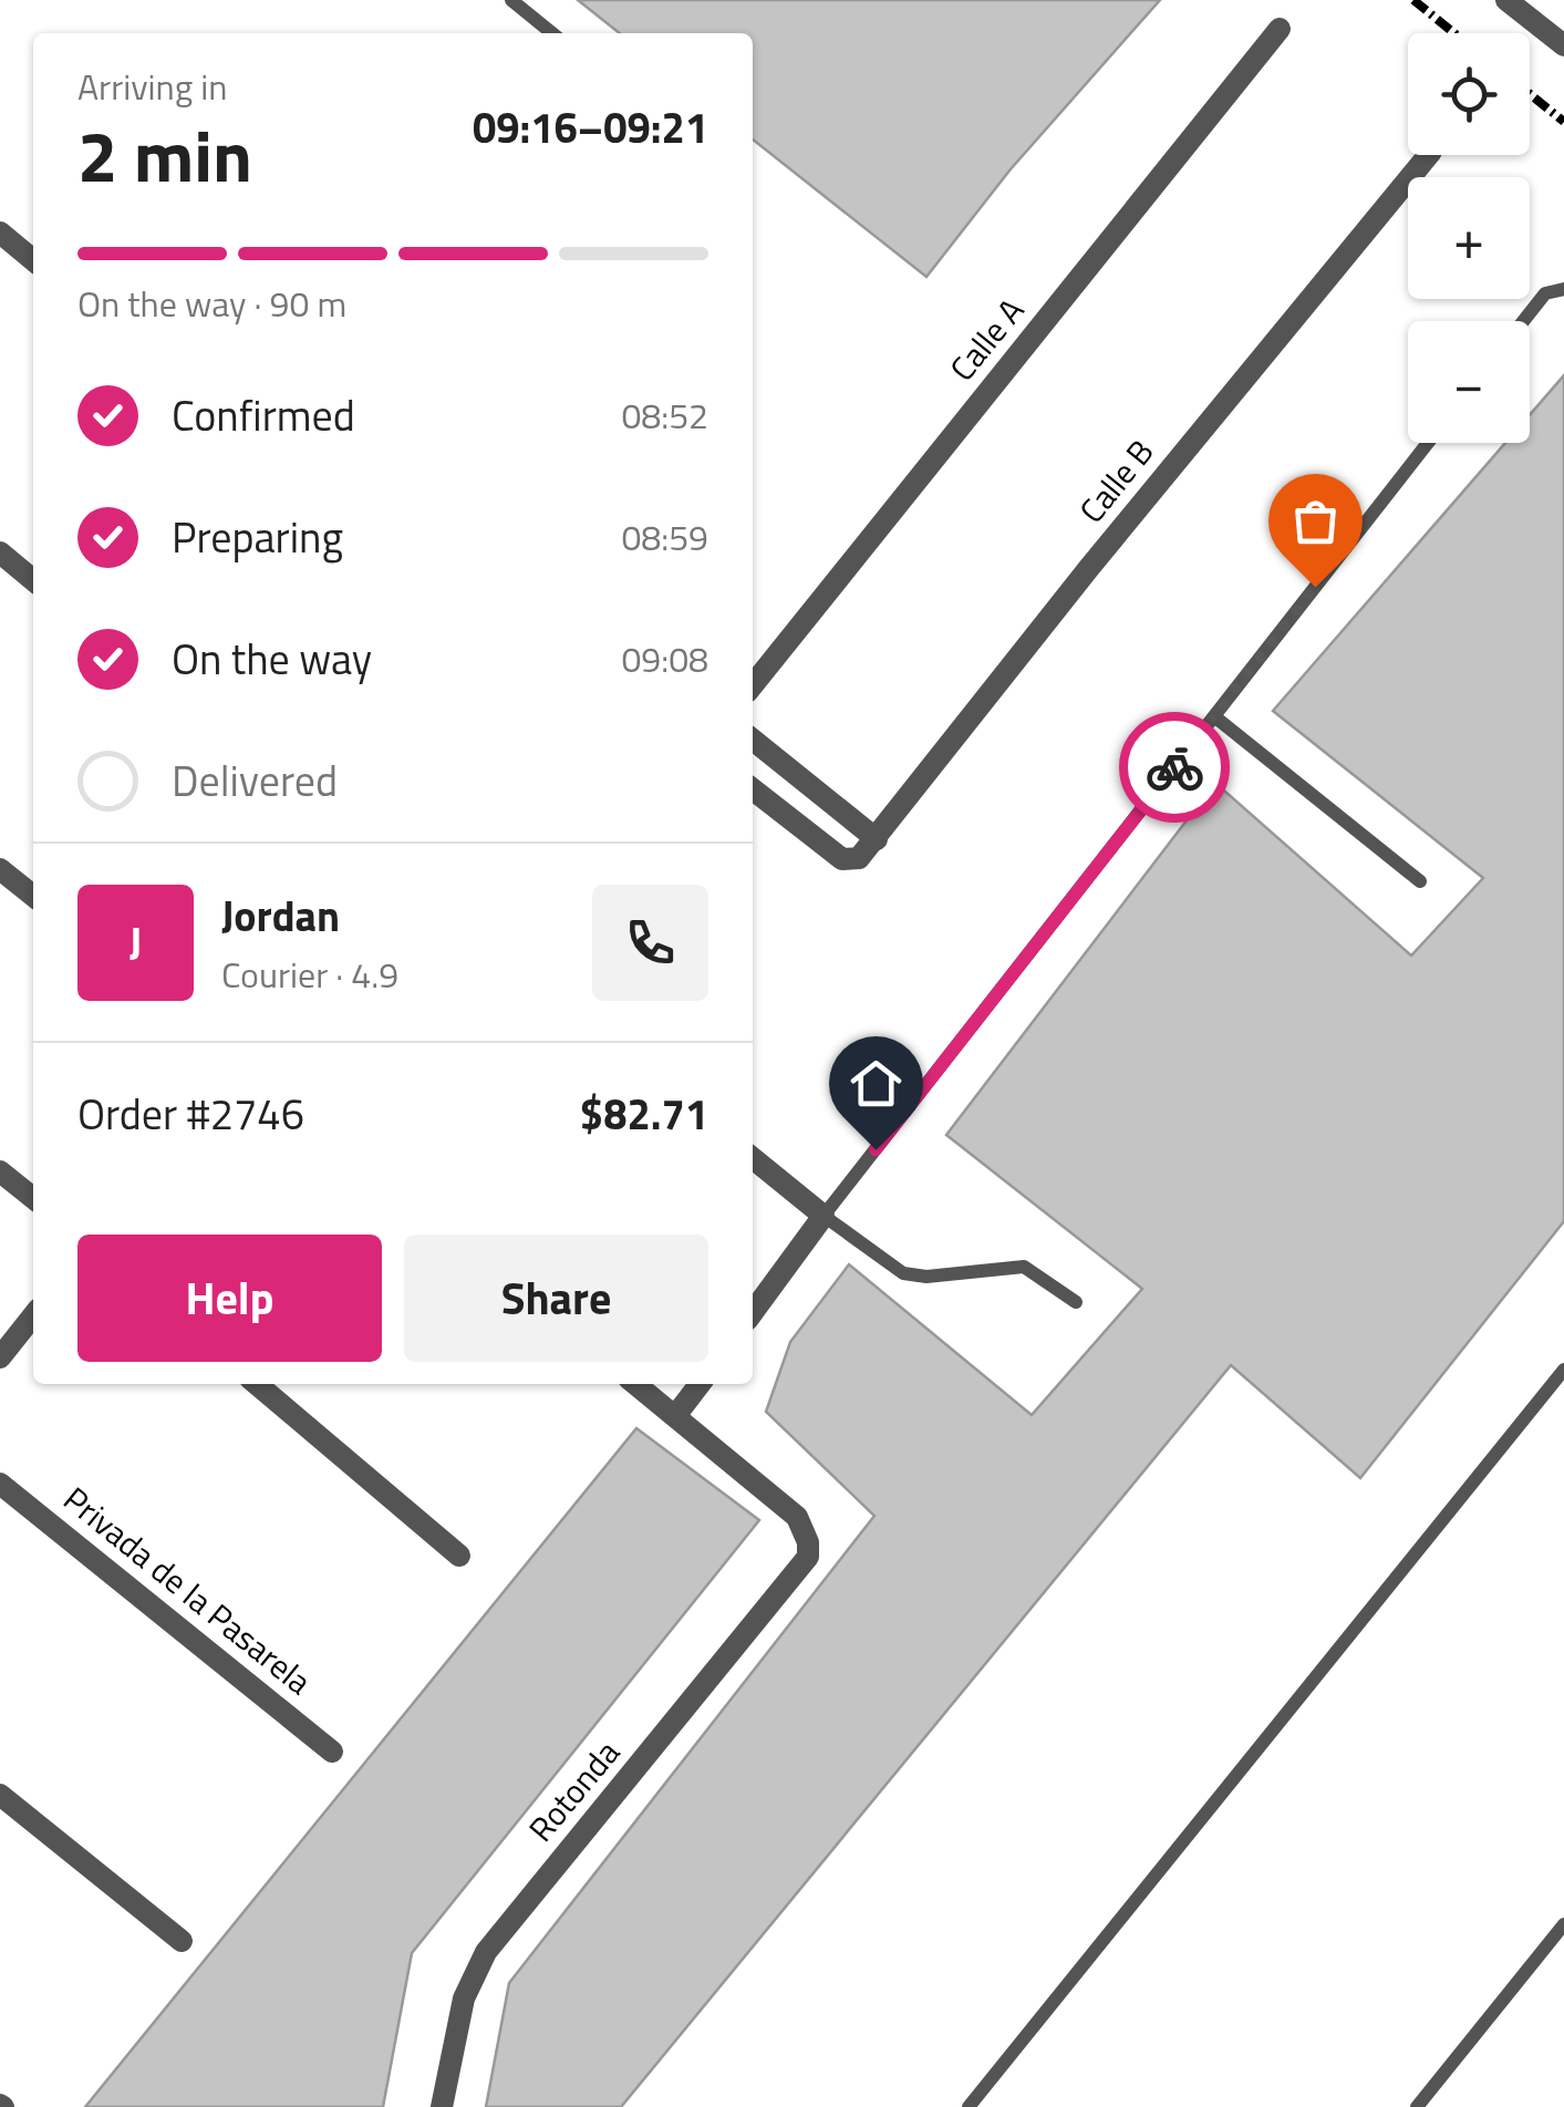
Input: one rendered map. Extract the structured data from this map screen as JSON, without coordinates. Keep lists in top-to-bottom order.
{
  "streets": {
    "street": [
      "Calle A",
      "Calle B",
      "Privada de la Pasarela",
      "Rotonda"
    ]
  },
  "page": {
    "map_buttons": ["+", "−"],
    "heading": ["2 min", "Arriving in", "09:16–09:21"],
    "panel": [
      "Jordan",
      "Courier · 4.9",
      "Order #2746",
      "$82.71"
    ],
    "bar": "On the way · 90 m",
    "list": [
      ["Confirmed", "08:52"],
      ["Preparing", "08:59"],
      ["On the way", "09:08"],
      "Delivered"
    ],
    "round": "J",
    "buttons": ["Help", "Share"]
  }
}
